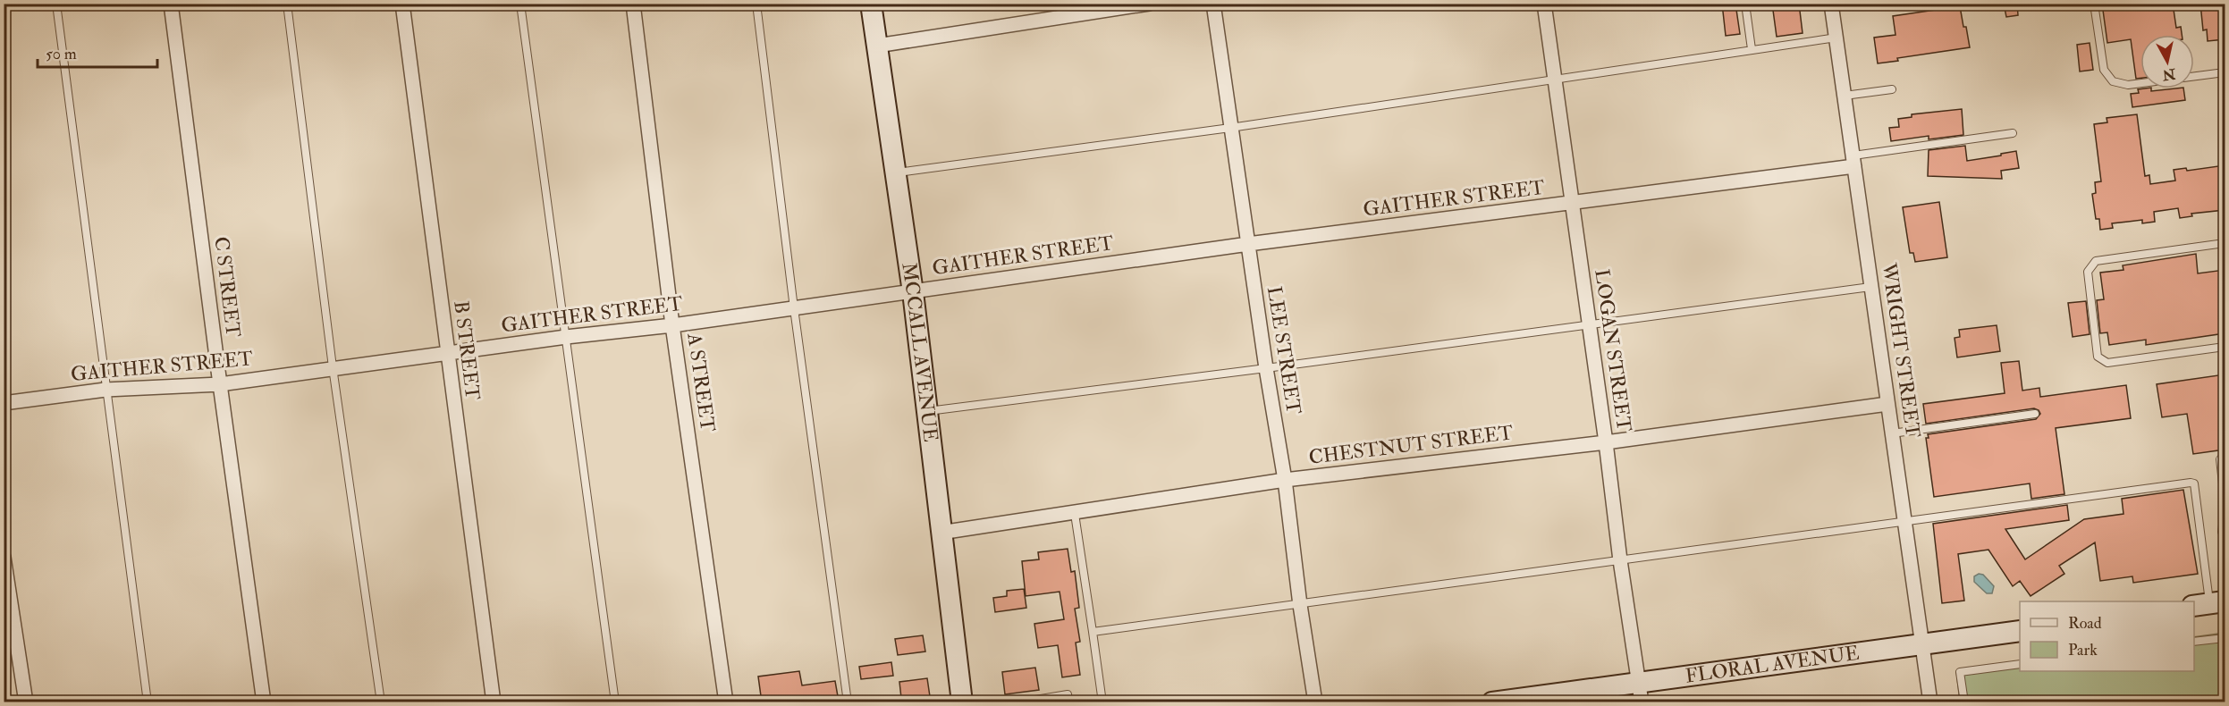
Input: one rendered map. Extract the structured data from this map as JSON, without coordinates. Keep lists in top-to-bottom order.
{
  "streets": {
    "main road": ["MCCALL AVENUE", "FLORAL AVENUE"],
    "street": [
      "GAITHER STREET",
      "C STREET",
      "B STREET",
      "LEE STREET",
      "LOGAN STREET",
      "WRIGHT STREET",
      "A STREET",
      "CHESTNUT STREET"
    ]
  },
  "crossings": [
    ["GAITHER STREET", "C STREET"],
    ["GAITHER STREET", "B STREET"],
    ["GAITHER STREET", "LEE STREET"],
    ["GAITHER STREET", "LOGAN STREET"],
    ["GAITHER STREET", "WRIGHT STREET"],
    ["GAITHER STREET", "MCCALL AVENUE"],
    ["GAITHER STREET", "A STREET"],
    ["LEE STREET", "CHESTNUT STREET"],
    ["LOGAN STREET", "CHESTNUT STREET"],
    ["LOGAN STREET", "FLORAL AVENUE"],
    ["WRIGHT STREET", "CHESTNUT STREET"],
    ["WRIGHT STREET", "FLORAL AVENUE"],
    ["MCCALL AVENUE", "CHESTNUT STREET"]
  ],
  "legend": ["Road", "Park"],
  "scale_bar": "50 m",
  "north": "bottom"
}
